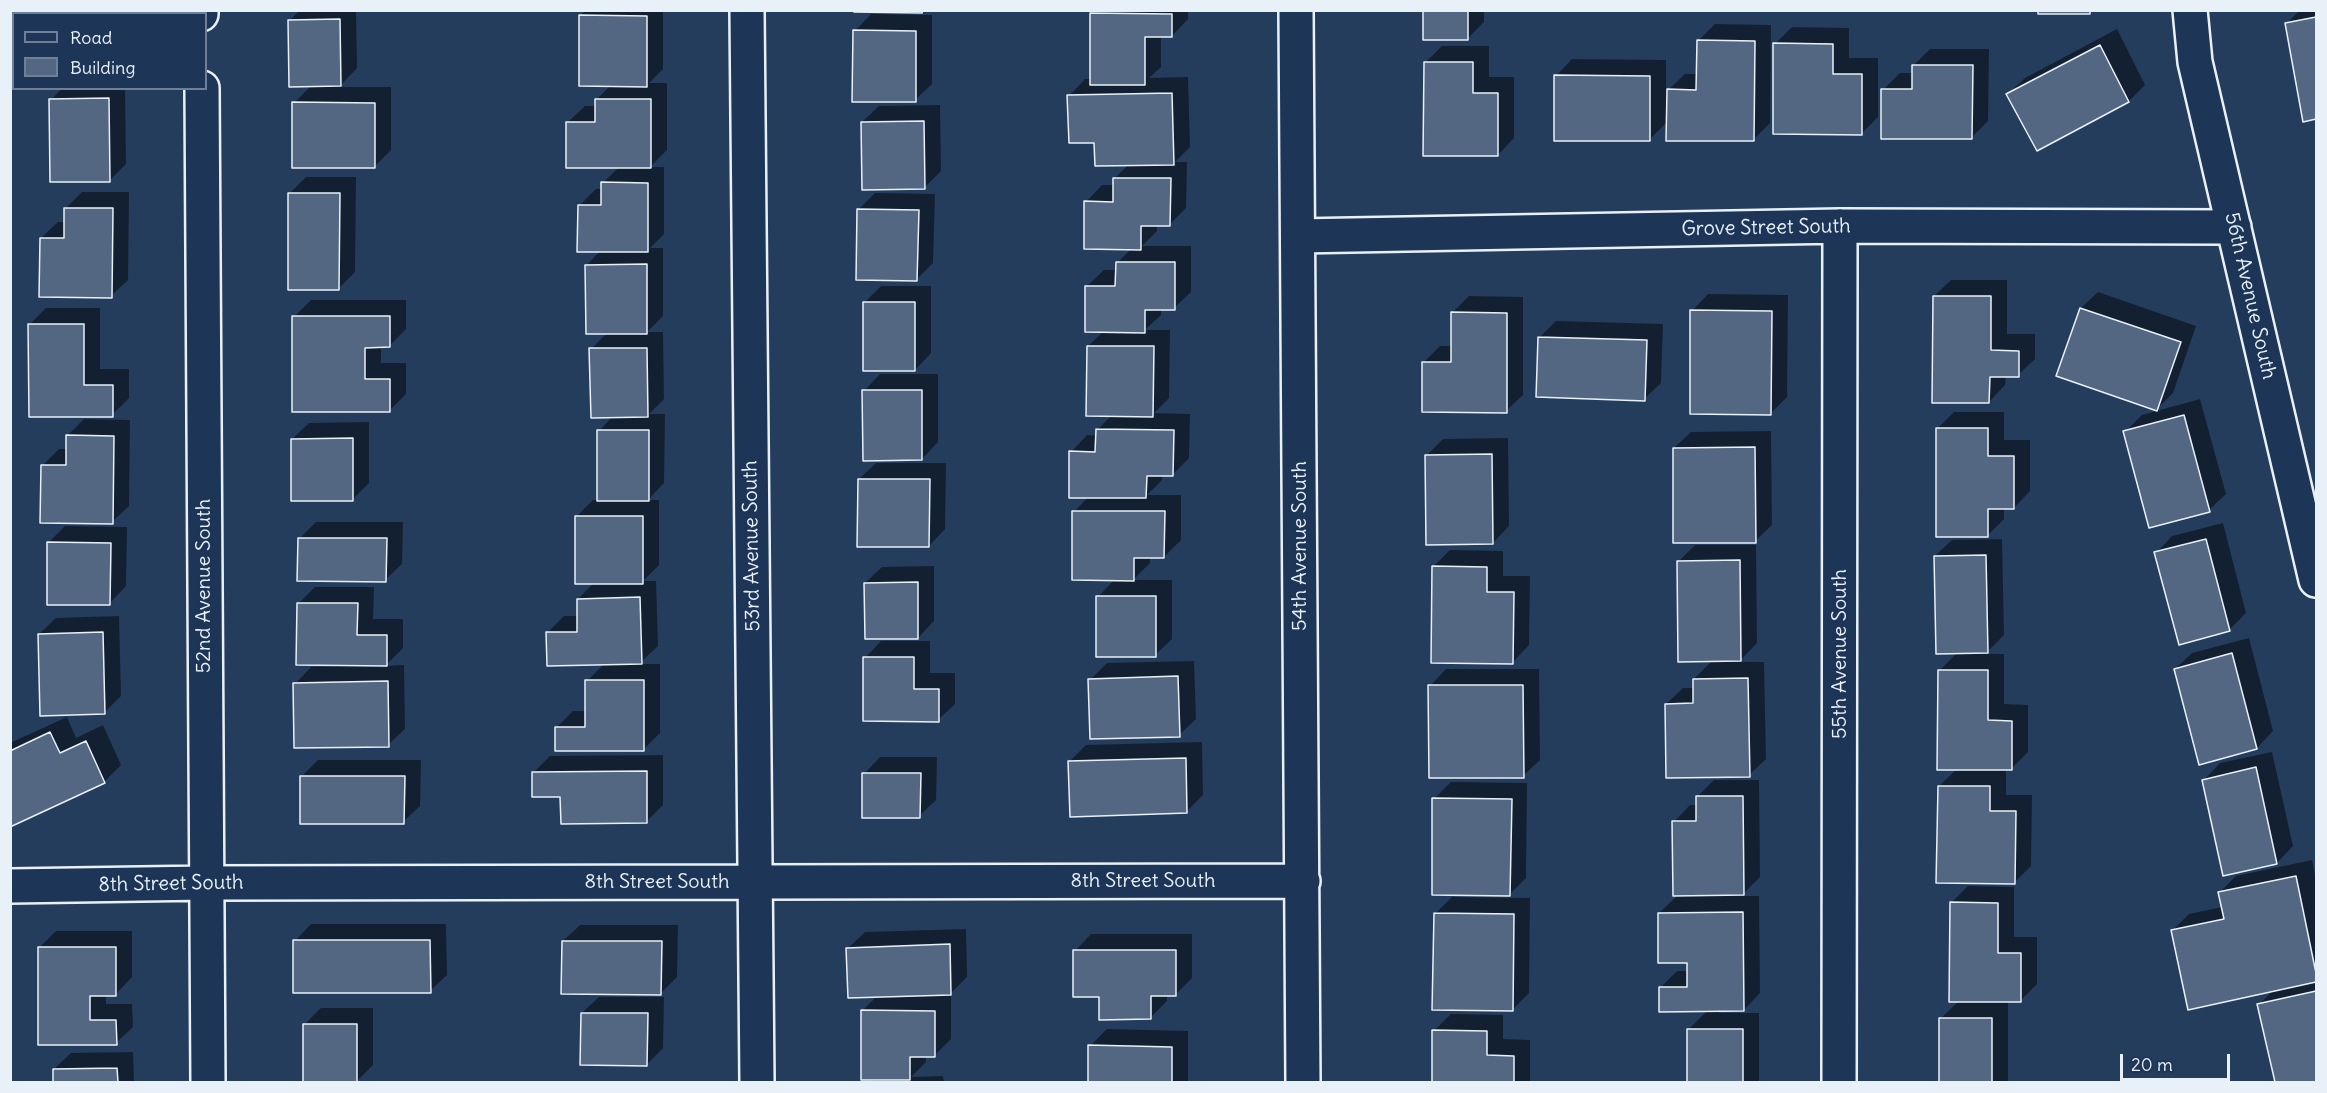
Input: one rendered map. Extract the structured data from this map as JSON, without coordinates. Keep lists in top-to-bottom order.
{
  "streets": {
    "street": [
      "Grove Street South",
      "56th Avenue South",
      "53rd Avenue South",
      "54th Avenue South",
      "52nd Avenue South",
      "55th Avenue South",
      "8th Street South"
    ]
  },
  "crossings": [
    ["Grove Street South", "56th Avenue South"],
    ["Grove Street South", "54th Avenue South"],
    ["Grove Street South", "55th Avenue South"],
    ["53rd Avenue South", "8th Street South"],
    ["54th Avenue South", "8th Street South"],
    ["52nd Avenue South", "8th Street South"]
  ],
  "legend": ["Road", "Building"],
  "scale_bar": "20 m"
}
